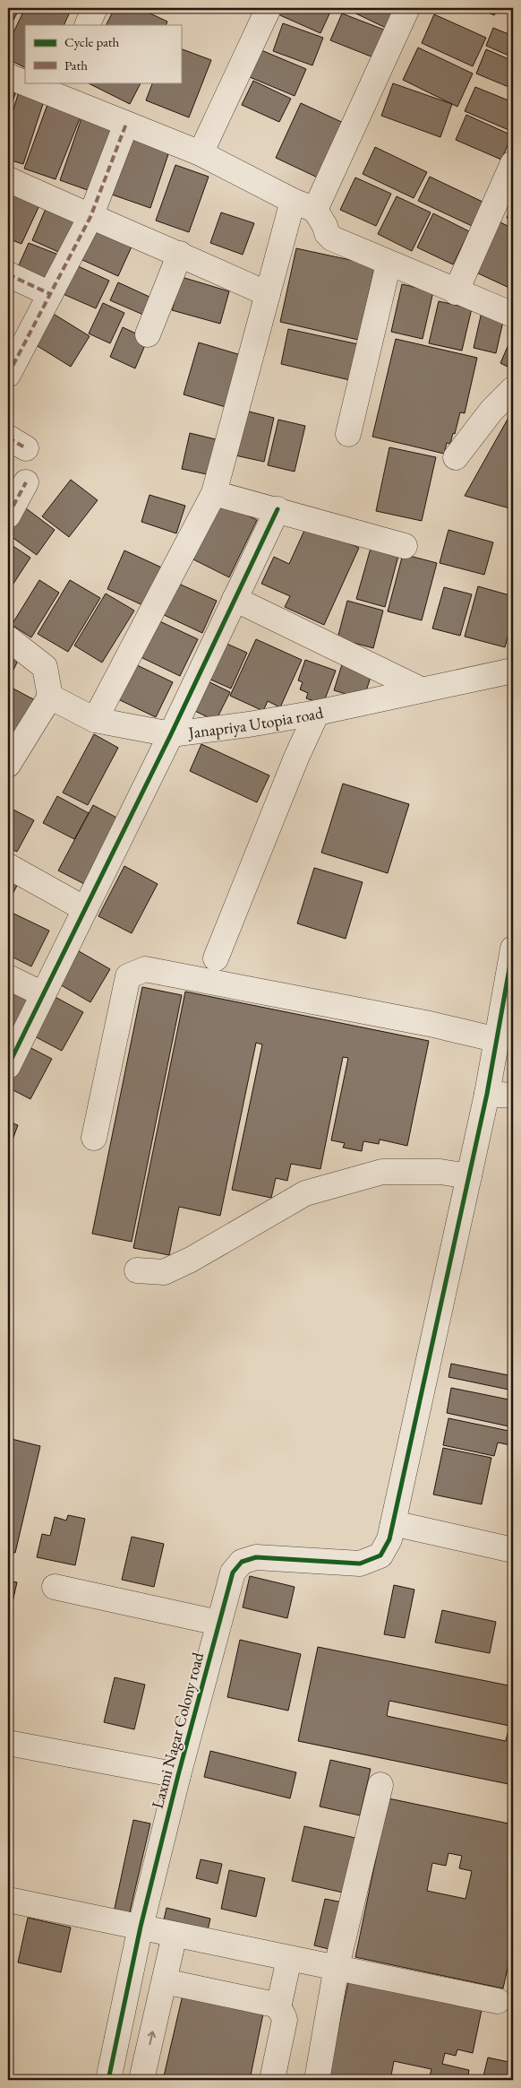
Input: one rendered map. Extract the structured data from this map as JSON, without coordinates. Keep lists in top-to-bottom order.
{
  "streets": {
    "street": ["Janapriya Utopia road", "Laxmi Nagar Colony road"]
  },
  "legend": ["Cycle path", "Path"]
}
